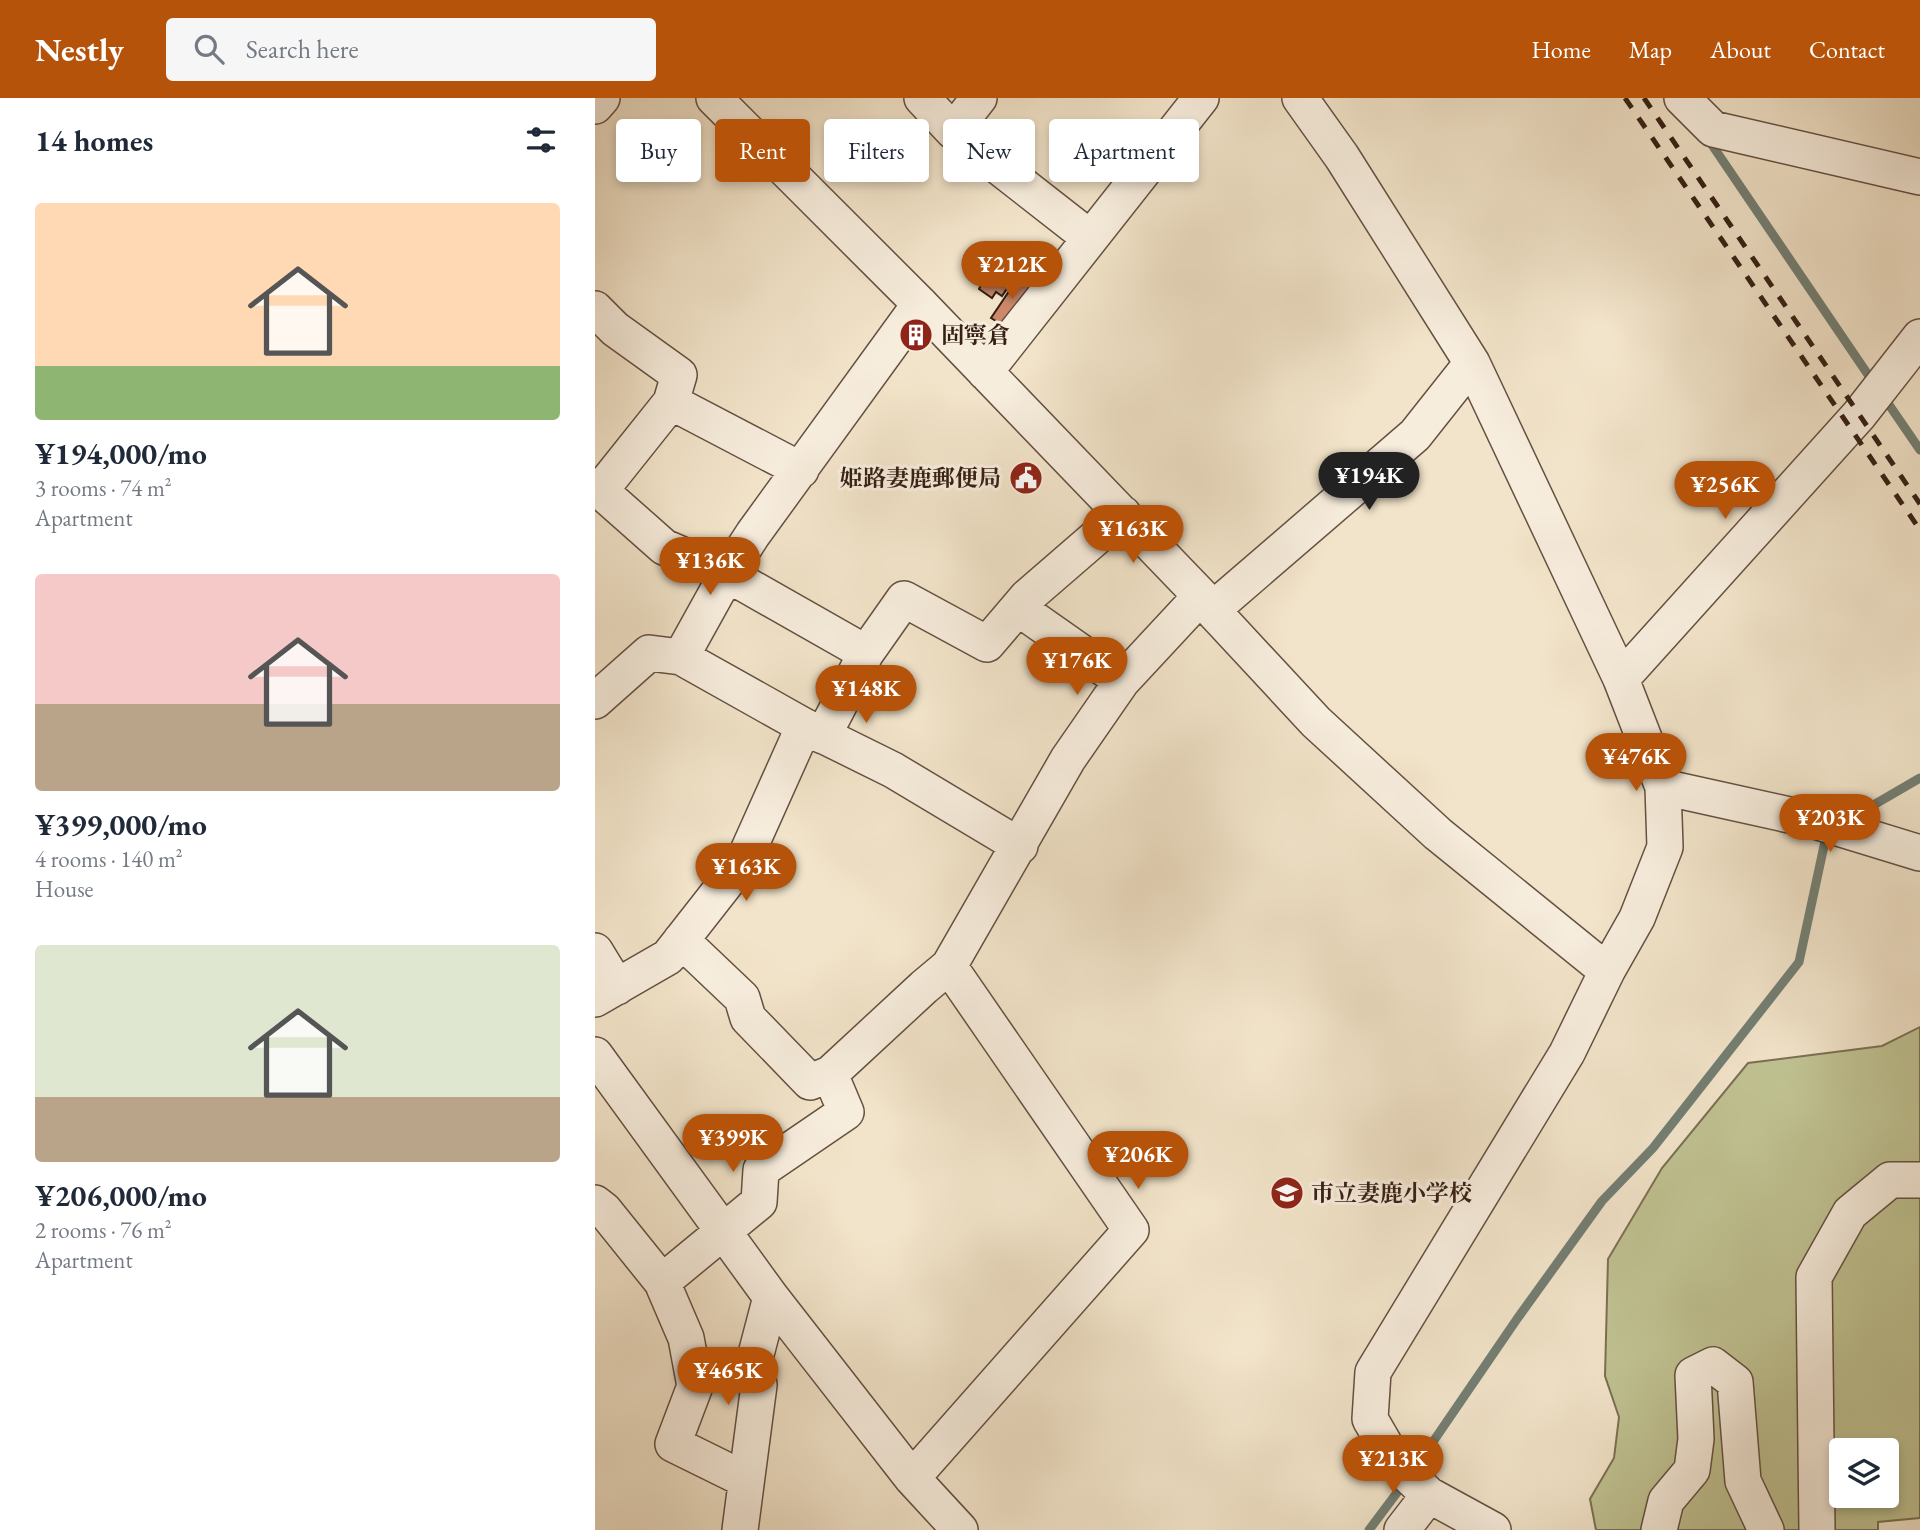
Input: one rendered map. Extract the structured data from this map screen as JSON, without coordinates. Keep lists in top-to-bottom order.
{
  "places": {
    "building": ["固寧倉"],
    "public building": ["姫路妻鹿郵便局"],
    "school or university": ["市立妻鹿小学校"]
  },
  "page": {
    "header": "Nestly",
    "search": "Search here",
    "nav": [
      "Home",
      "Map",
      "About",
      "Contact"
    ],
    "heading": "14 homes",
    "chip": [
      "Buy",
      "Rent",
      "Filters",
      "New",
      "Apartment"
    ],
    "list": [
      {
        "name": "¥194,000/mo",
        "note": "3 rooms · 74 m² · Apartment"
      },
      {
        "name": "¥399,000/mo",
        "note": "4 rooms · 140 m² · House"
      },
      {
        "name": "¥206,000/mo",
        "note": "2 rooms · 76 m² · Apartment"
      }
    ],
    "price": [
      "¥212K",
      "¥194K",
      "¥256K",
      "¥163K",
      "¥136K",
      "¥176K",
      "¥148K",
      "¥476K",
      "¥203K",
      "¥163K",
      "¥399K",
      "¥206K",
      "¥465K",
      "¥213K"
    ]
  }
}
